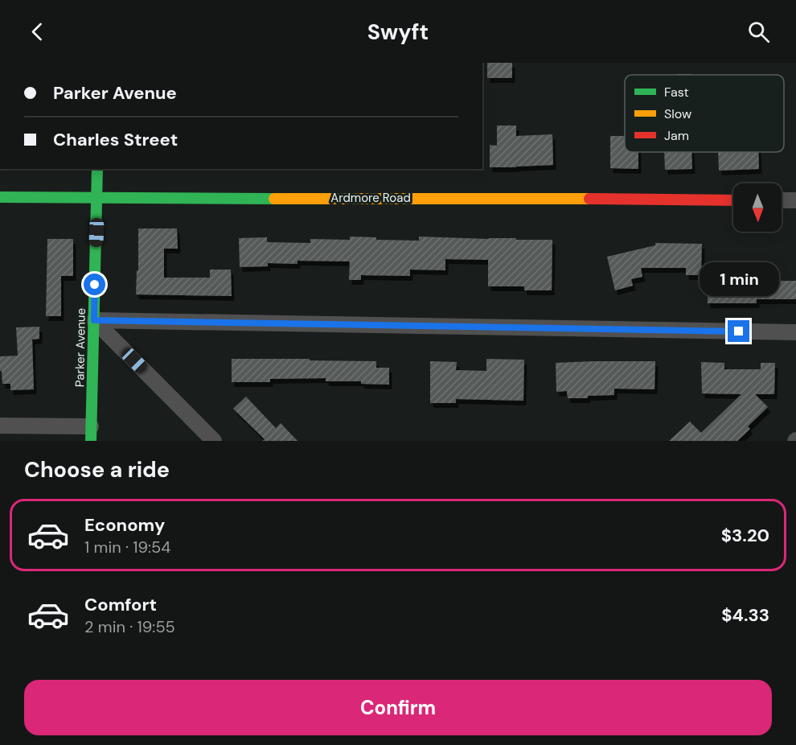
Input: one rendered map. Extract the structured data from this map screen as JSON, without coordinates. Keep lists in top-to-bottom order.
{
  "streets": {
    "street": ["Ardmore Road", "Parker Avenue"]
  },
  "crossings": [
    ["Ardmore Road", "Parker Avenue"]
  ],
  "legend": ["Fast", "Slow", "Jam"],
  "north": "bottom",
  "page": {
    "header": "Swyft",
    "banner": ["Parker Avenue", "Charles Street"],
    "bubble": "1 min",
    "heading": "Choose a ride",
    "list": [
      {
        "name": "Economy",
        "note": "1 min · 19:54",
        "value": "$3.20"
      },
      {
        "name": "Comfort",
        "note": "2 min · 19:55",
        "value": "$4.33"
      }
    ],
    "buttons": "Confirm"
  }
}
